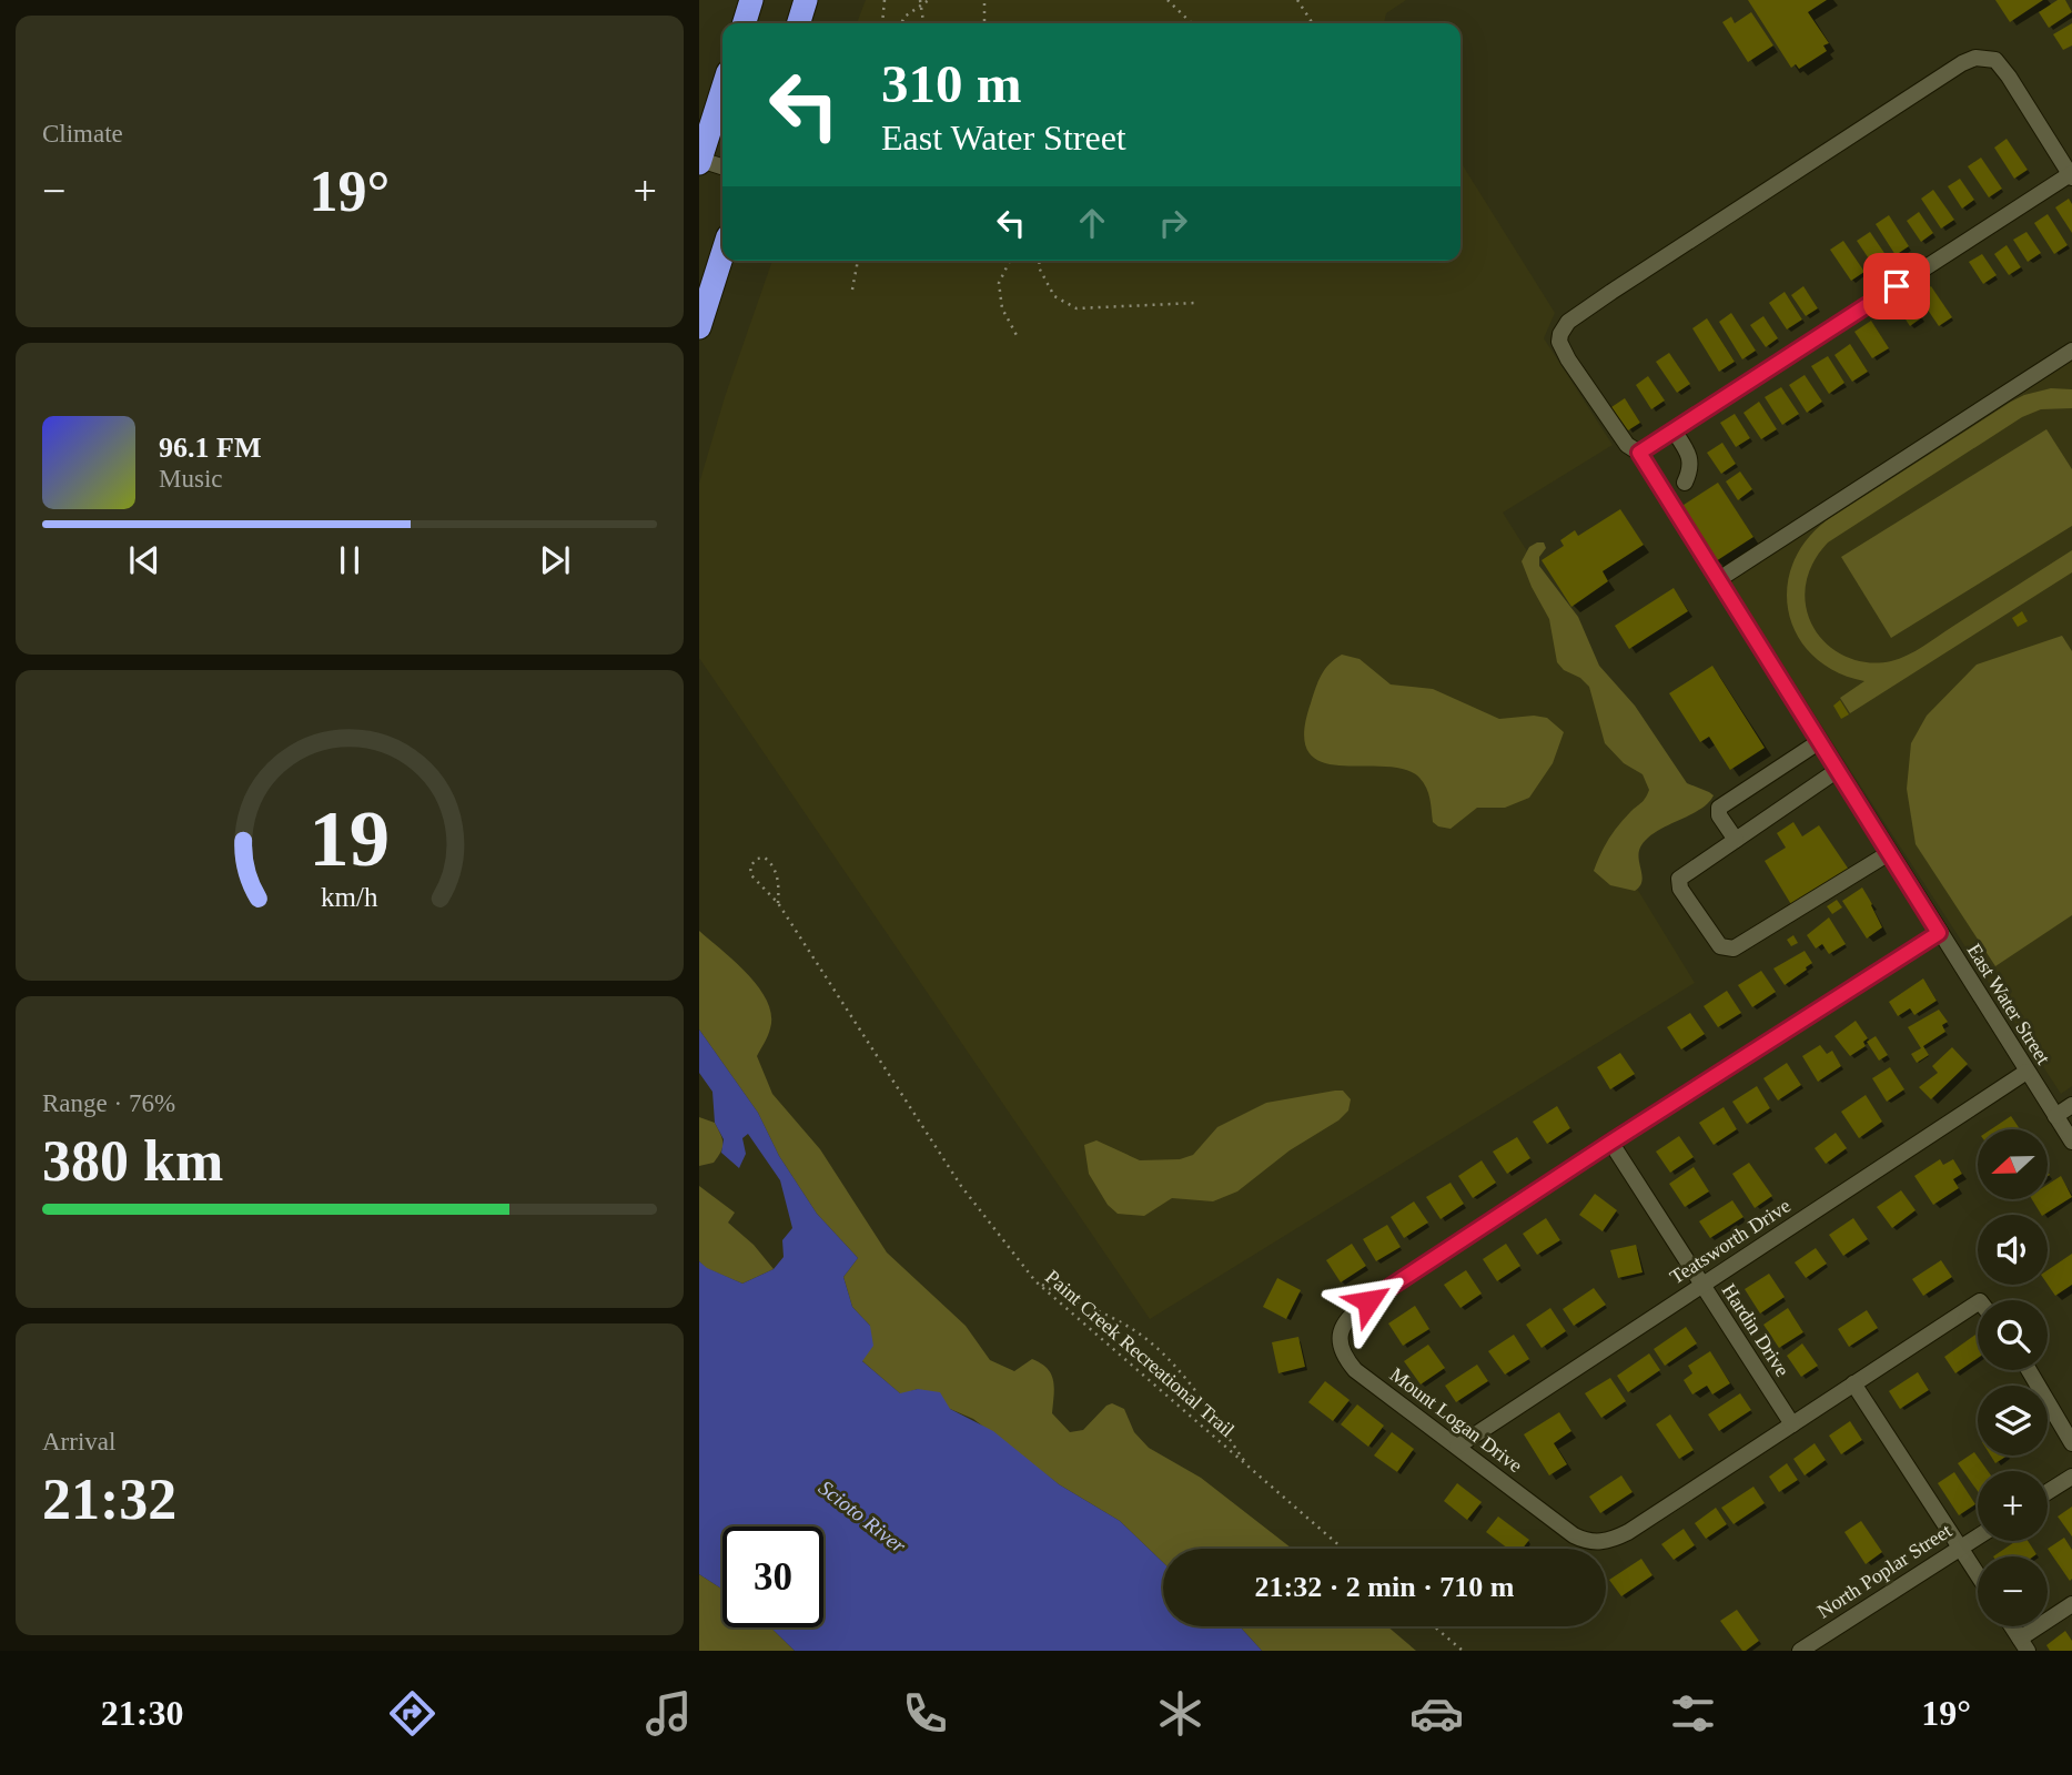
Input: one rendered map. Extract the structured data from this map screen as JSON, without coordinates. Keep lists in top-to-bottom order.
{
  "streets": {
    "street": [
      "East Water Street",
      "Teatsworth Drive",
      "Hardin Drive",
      "Mount Logan Drive",
      "North Poplar Street"
    ],
    "path": ["Paint Creek Recreational Trail"]
  },
  "crossings": [
    ["East Water Street", "Teatsworth Drive"],
    ["East Water Street", "Mount Logan Drive"],
    ["Teatsworth Drive", "Hardin Drive"],
    ["Teatsworth Drive", "Mount Logan Drive"],
    ["Hardin Drive", "Mount Logan Drive"]
  ],
  "water": ["Scioto River"],
  "north": "left",
  "page": {
    "tile": [
      "Climate",
      ["Range · 76%", "380 km"],
      ["Arrival", "21:32"]
    ],
    "turn": ["310 m", "East Water Street"],
    "heat": ["−", "19°", "+"],
    "song": ["96.1 FM", "Music"],
    "map_buttons": ["+", "−"],
    "limit": "30",
    "trip": "21:32 · 2 min · 710 m",
    "tabs": ["21:30", "19°"],
    "gauge": ["19", "km/h"]
  }
}
